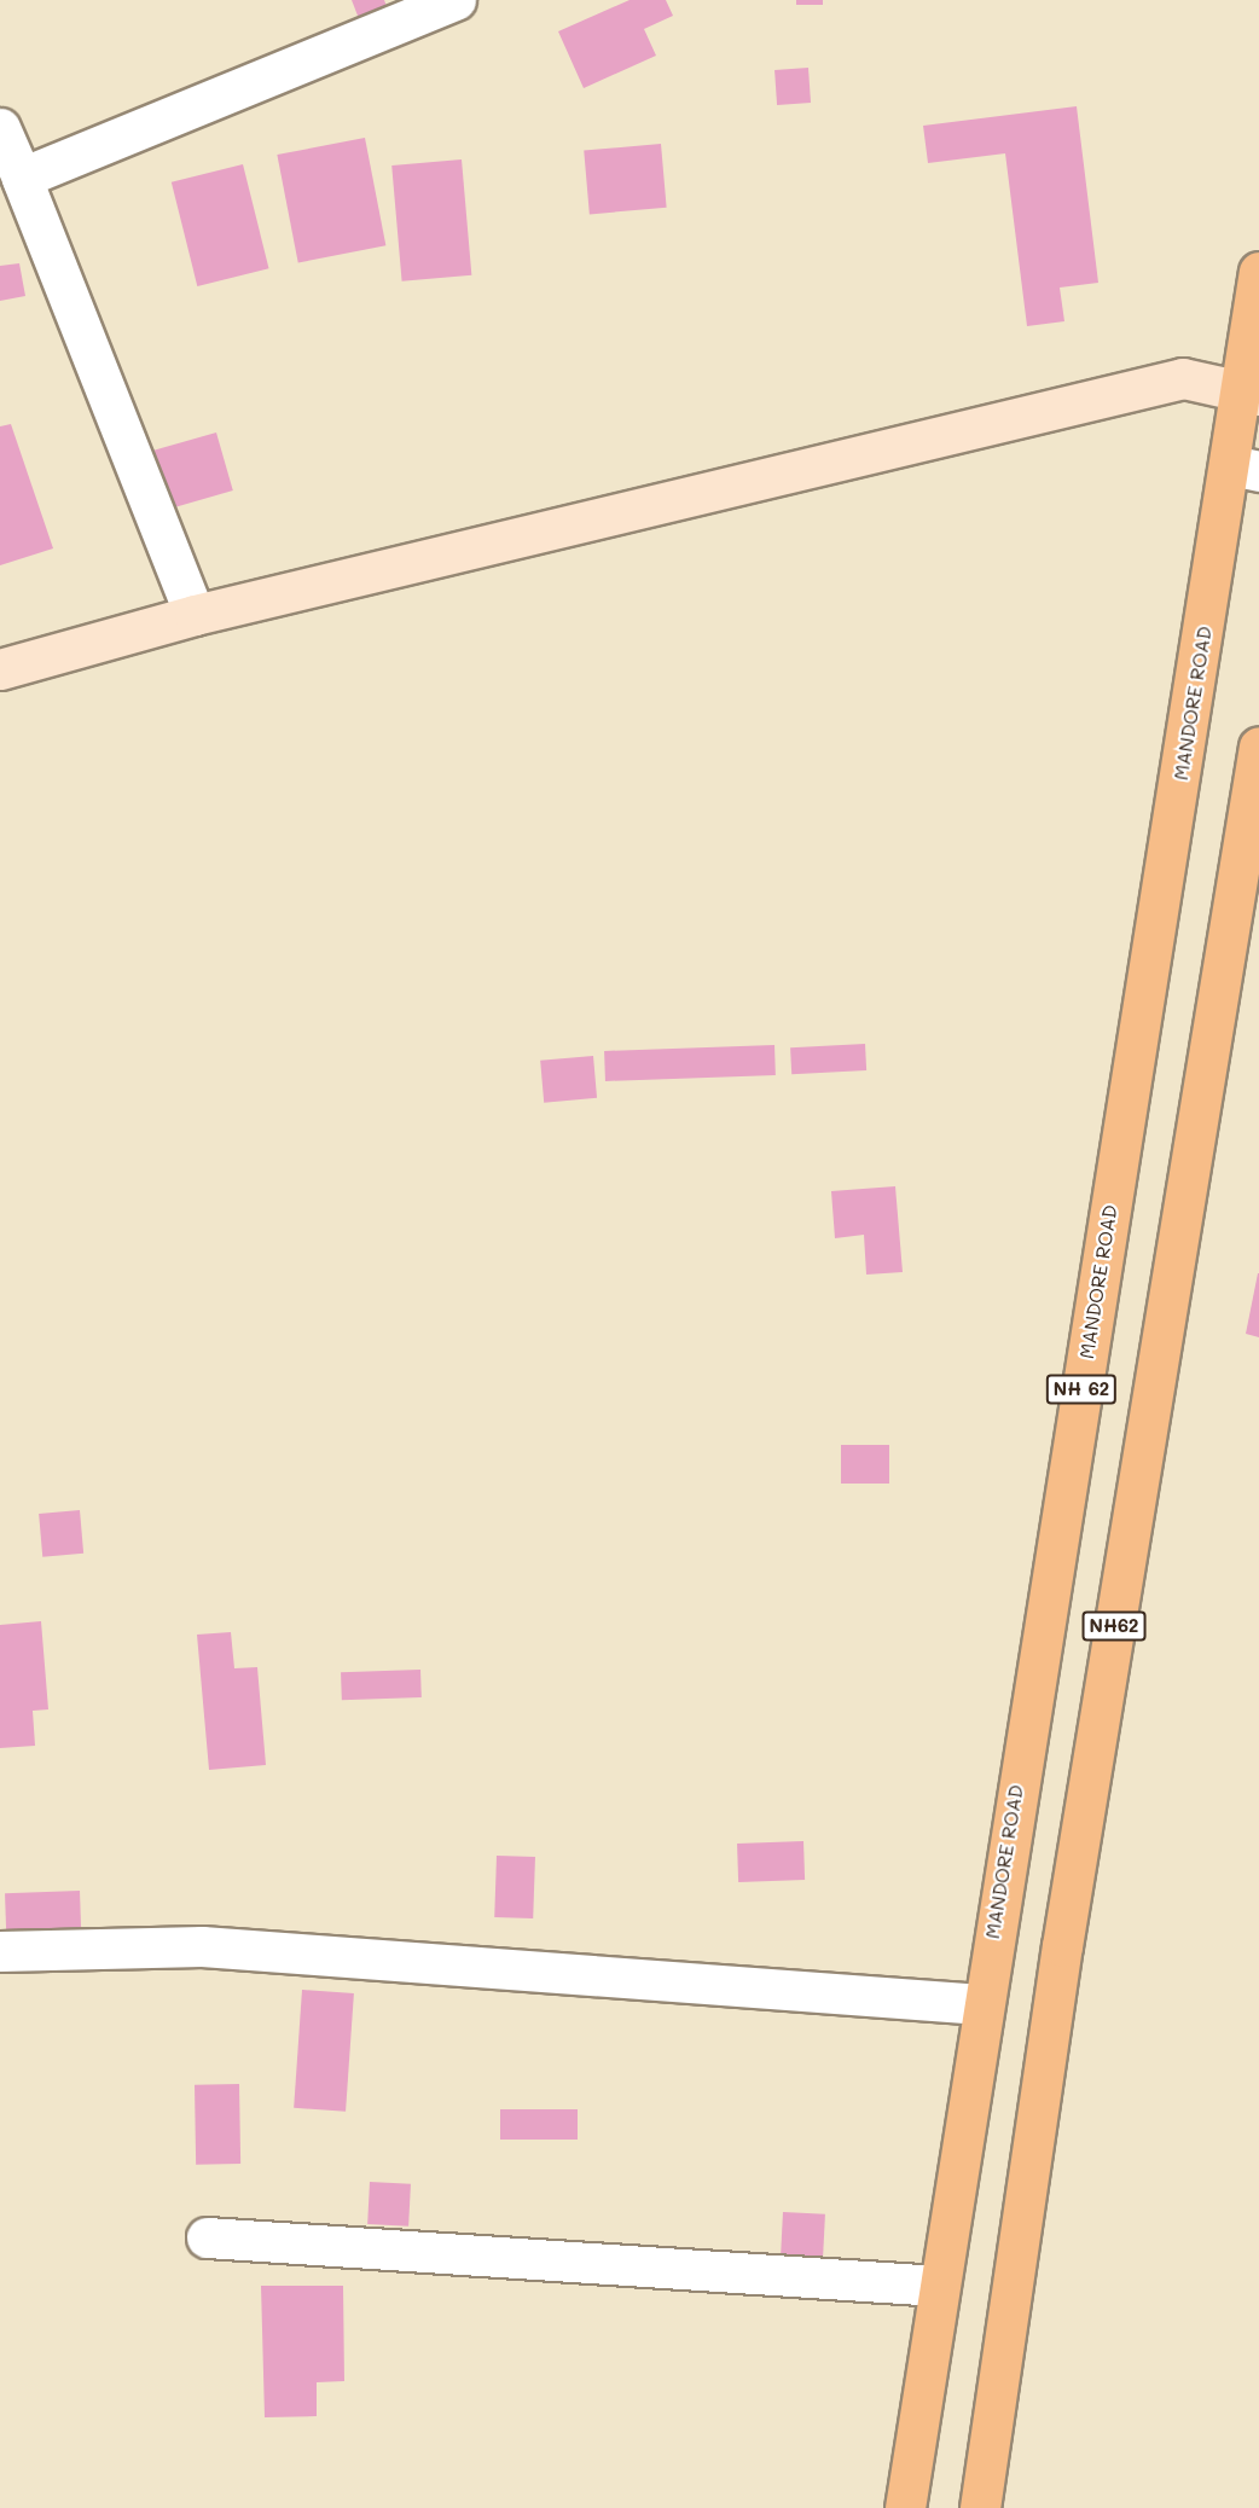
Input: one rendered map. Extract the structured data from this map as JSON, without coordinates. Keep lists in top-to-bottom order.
{
  "streets": {
    "highway": ["MANDORE ROAD", "NH 62", "NH62"]
  }
}
